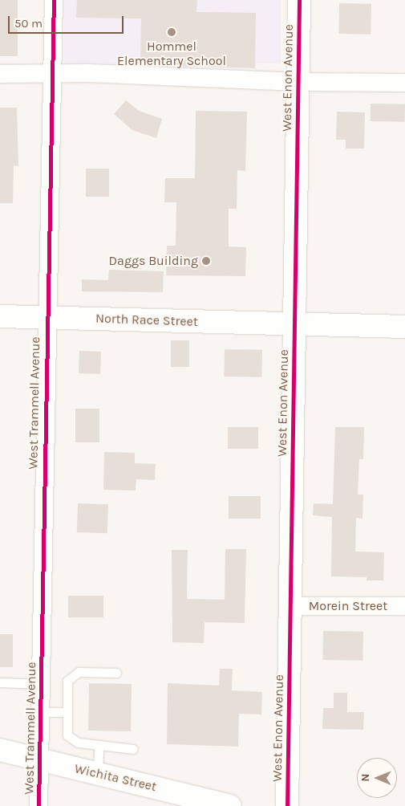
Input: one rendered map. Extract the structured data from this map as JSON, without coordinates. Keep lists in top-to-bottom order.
{
  "streets": {
    "street": [
      "West Enon Avenue",
      "North Race Street",
      "West Trammell Avenue",
      "Morein Street",
      "Wichita Street"
    ]
  },
  "crossings": [
    ["West Enon Avenue", "North Race Street"],
    ["West Enon Avenue", "Morein Street"],
    ["North Race Street", "West Trammell Avenue"],
    ["West Trammell Avenue", "Wichita Street"]
  ],
  "places": ["Hommel Elementary School", "Daggs Building"],
  "scale_bar": "50 m",
  "north": "left"
}
